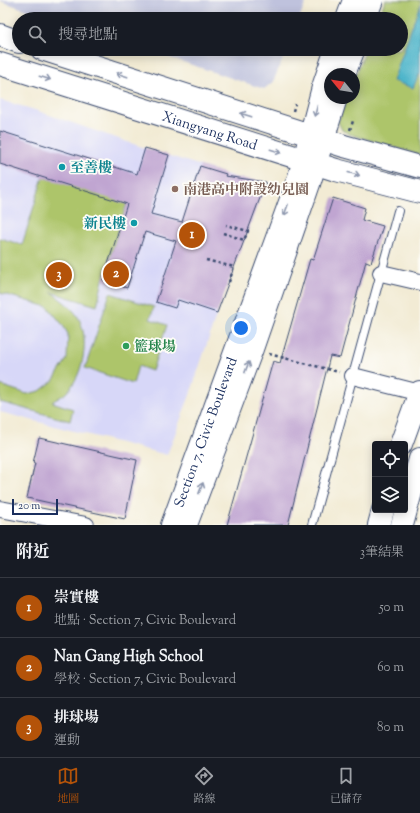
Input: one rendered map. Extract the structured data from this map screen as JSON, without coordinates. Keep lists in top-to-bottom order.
{
  "streets": {
    "main road": ["Xiangyang Road"],
    "street": ["Section 7, Civic Boulevard"]
  },
  "crossings": [
    ["Xiangyang Road", "Section 7, Civic Boulevard"]
  ],
  "places": [
    "至善樓",
    "南港高中附設幼兒園",
    "新民樓",
    "籃球場"
  ],
  "scale_bar": "20 m",
  "north": "top left",
  "page": {
    "search": "搜尋地點",
    "pins": ["1", "2", "3"],
    "scale": "20 m",
    "heading": ["附近", "3筆結果"],
    "list": [
      {
        "mark": "1",
        "name": "崇實樓",
        "note": "地點 · Section 7, Civic Boulevard",
        "value": "50 m"
      },
      {
        "mark": "2",
        "name": "Nan Gang High School",
        "note": "學校 · Section 7, Civic Boulevard",
        "value": "60 m"
      },
      {
        "mark": "3",
        "name": "排球場",
        "note": "運動",
        "value": "80 m"
      }
    ],
    "nav": ["地圖", "路線", "已儲存"]
  }
}
